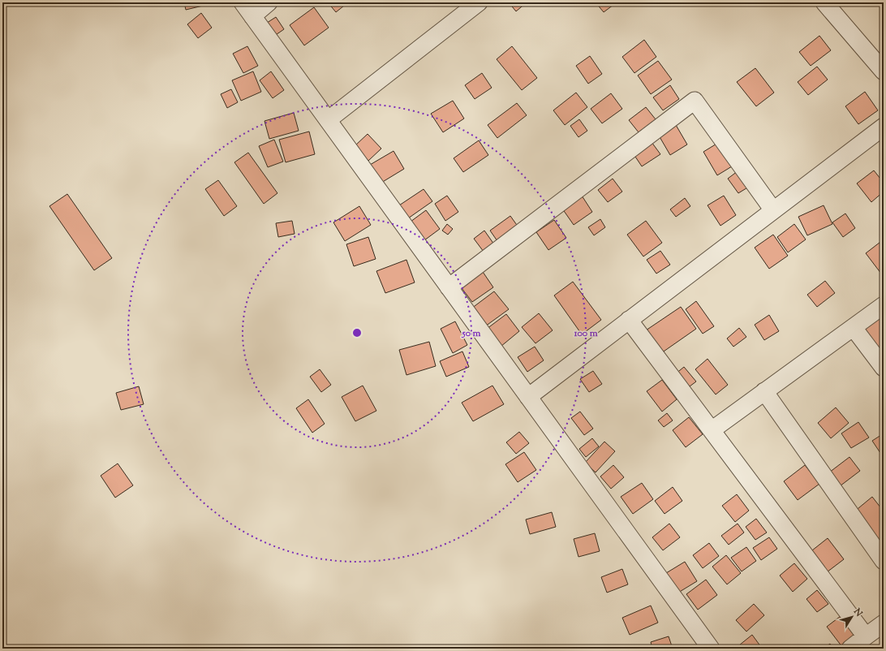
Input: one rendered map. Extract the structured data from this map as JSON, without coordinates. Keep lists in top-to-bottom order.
{
  "north": "top right",
  "rings": ["50 m", "100 m"]
}
